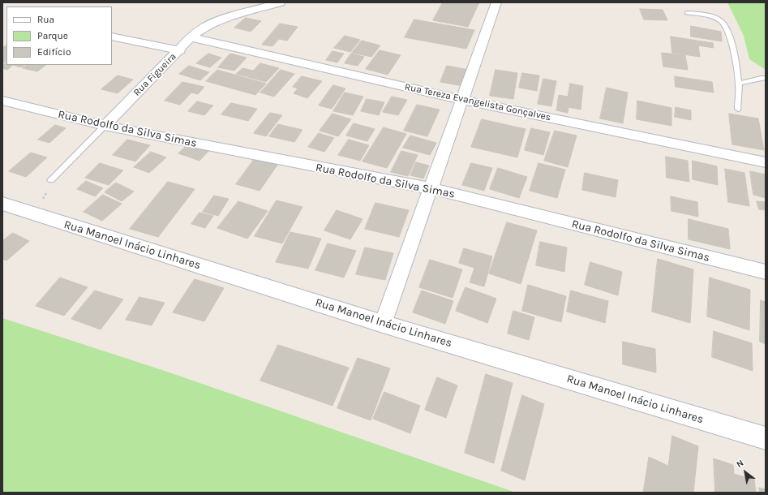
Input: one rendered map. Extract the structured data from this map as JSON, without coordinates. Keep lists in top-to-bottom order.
{
  "streets": {
    "main road": ["Rua Manoel Inácio Linhares"],
    "street": ["Rua Figueira", "Rua Tereza Evangelista Gonçalves", "Rua Rodolfo da Silva Simas"]
  },
  "crossings": [
    ["Rua Figueira", "Rua Tereza Evangelista Gonçalves"],
    ["Rua Figueira", "Rua Rodolfo da Silva Simas"]
  ],
  "legend": ["Rua", "Parque", "Edifício"],
  "north": "top left"
}
